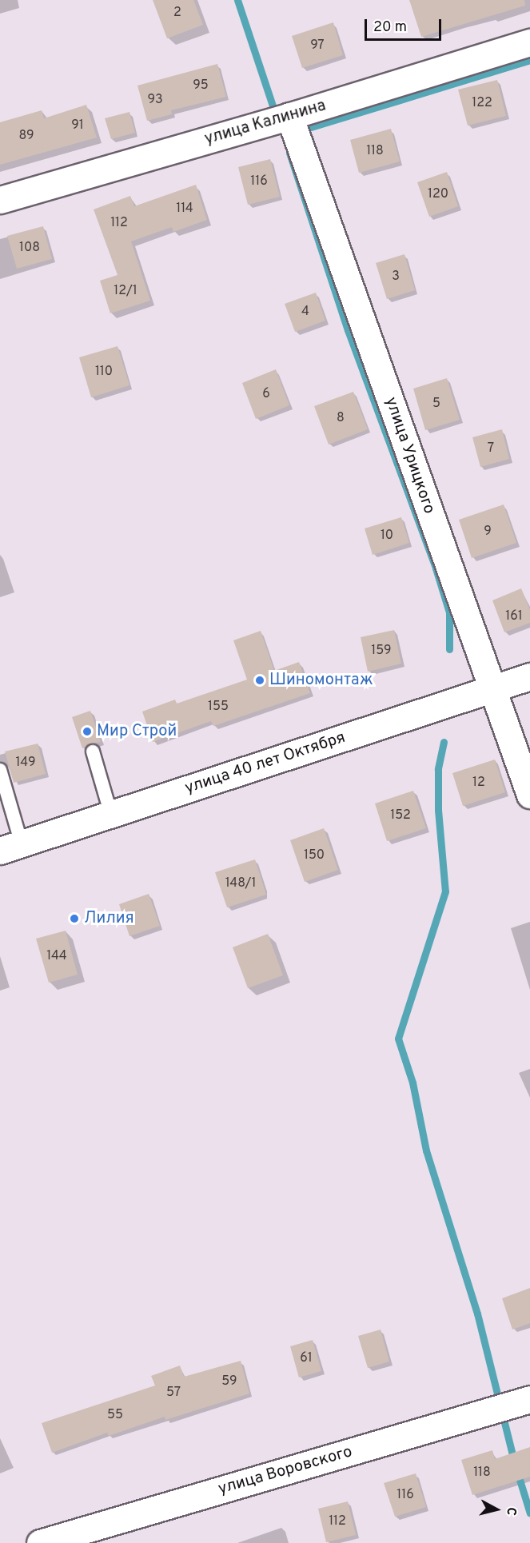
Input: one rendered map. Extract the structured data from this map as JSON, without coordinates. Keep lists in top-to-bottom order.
{
  "streets": {
    "street": [
      "улица Калинина",
      "улица Урицкого",
      "улица 40 лет Октября",
      "улица Воровского"
    ]
  },
  "crossings": [
    ["улица Калинина", "улица Урицкого"],
    ["улица Урицкого", "улица 40 лет Октября"]
  ],
  "places": ["Шиномонтаж", "Мир Строй", "Лилия"],
  "house_numbers": [
    "2",
    "97",
    "95",
    "93",
    "122",
    "91",
    "89",
    "118",
    "116",
    "120",
    "114",
    "112",
    "108",
    "3",
    "12/1",
    "4",
    "110",
    "6",
    "5",
    "8",
    "7",
    "9",
    "10",
    "161",
    "159",
    "155",
    "149",
    "12",
    "152",
    "150",
    "148/1",
    "144",
    "61",
    "59",
    "57",
    "55",
    "118",
    "116",
    "112"
  ],
  "scale_bar": "20 m",
  "north": "right"
}
